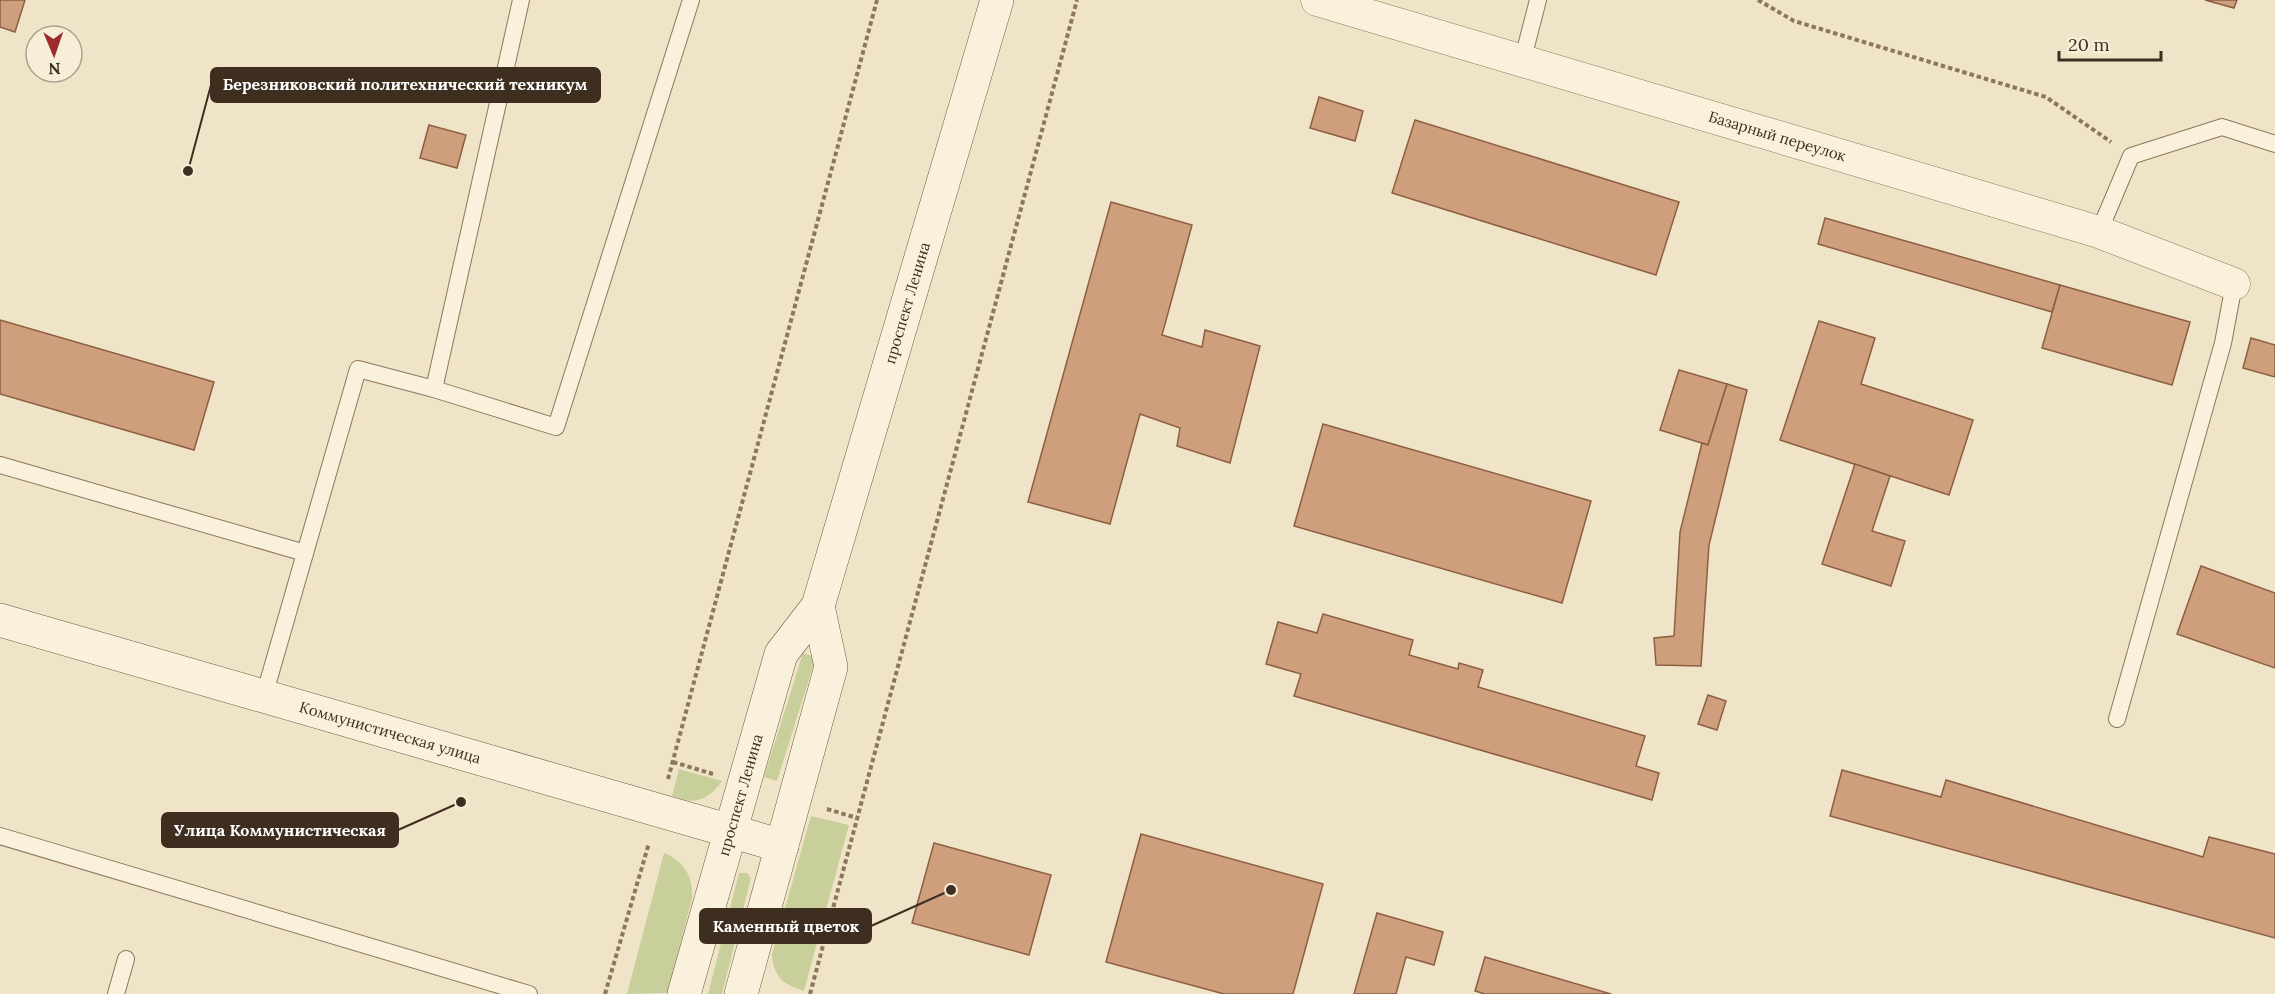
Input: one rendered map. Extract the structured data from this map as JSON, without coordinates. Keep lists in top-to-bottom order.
{
  "streets": {
    "main road": ["проспект Ленина", "Коммунистическая улица"],
    "street": ["Базарный переулок"]
  },
  "crossings": [
    ["проспект Ленина", "Коммунистическая улица"]
  ],
  "places": ["Березниковский политехнический техникум", "Улица Коммунистическая", "Каменный цветок"],
  "scale_bar": "20 m",
  "north": "bottom"
}
